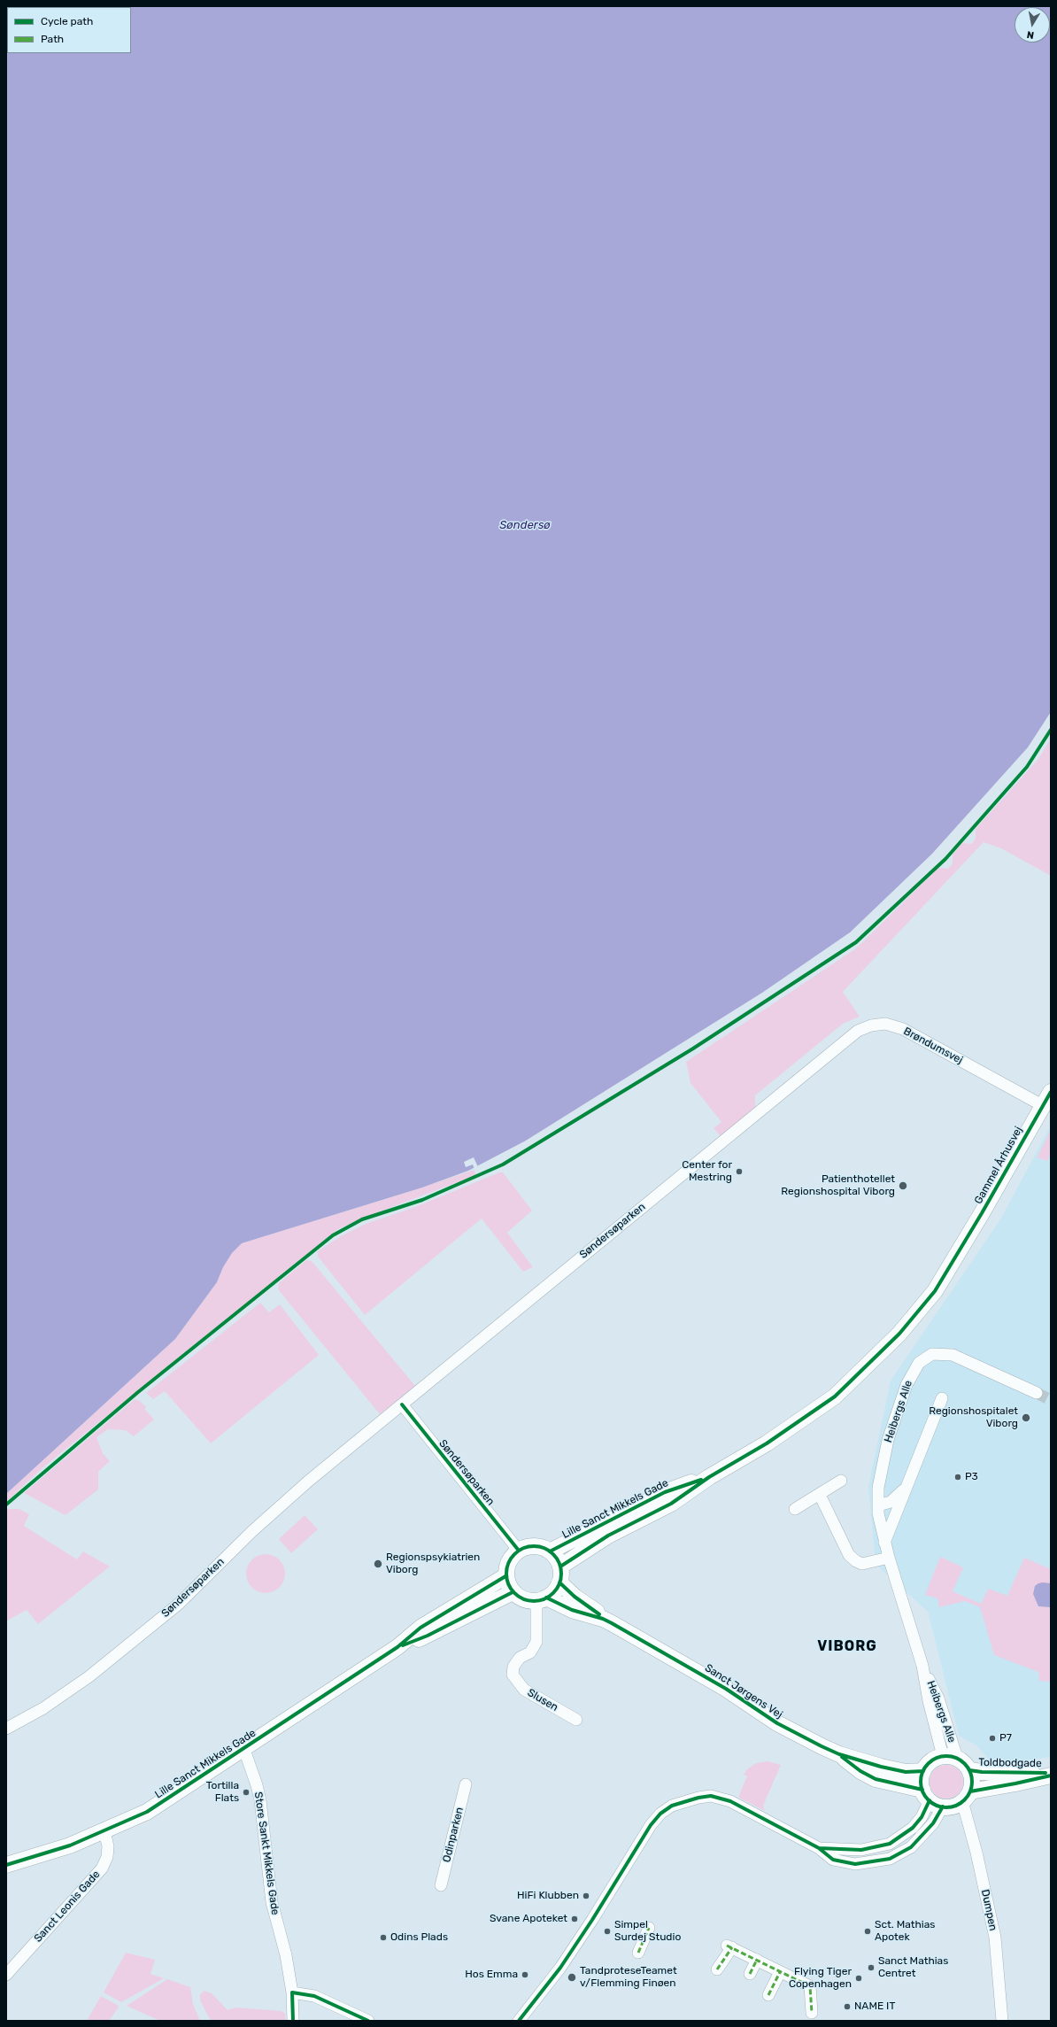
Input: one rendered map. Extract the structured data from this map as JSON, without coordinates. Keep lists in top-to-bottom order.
{
  "streets": {
    "main road": [
      "Gammel Århusvej",
      "Lille Sanct Mikkels Gade",
      "Sanct Jørgens Vej",
      "Toldbodgade"
    ],
    "street": [
      "Brøndumsvej",
      "Søndersøparken",
      "Heibergs Alle",
      "Slusen",
      "Odinparken",
      "Store Sankt Mikkels Gade",
      "Sanct Leonis Gade",
      "Dumpen"
    ]
  },
  "crossings": [
    ["Brøndumsvej", "Gammel Århusvej"],
    ["Brøndumsvej", "Søndersøparken"],
    ["Gammel Århusvej", "Lille Sanct Mikkels Gade"],
    ["Søndersøparken", "Lille Sanct Mikkels Gade"],
    ["Søndersøparken", "Sanct Jørgens Vej"],
    ["Søndersøparken", "Slusen"],
    ["Heibergs Alle", "Sanct Jørgens Vej"],
    ["Heibergs Alle", "Toldbodgade"],
    ["Heibergs Alle", "Dumpen"],
    ["Lille Sanct Mikkels Gade", "Sanct Jørgens Vej"],
    ["Lille Sanct Mikkels Gade", "Slusen"],
    ["Lille Sanct Mikkels Gade", "Store Sankt Mikkels Gade"],
    ["Lille Sanct Mikkels Gade", "Sanct Leonis Gade"],
    ["Sanct Jørgens Vej", "Slusen"],
    ["Sanct Jørgens Vej", "Toldbodgade"],
    ["Sanct Jørgens Vej", "Dumpen"],
    ["Toldbodgade", "Dumpen"]
  ],
  "districts": ["VIBORG"],
  "water": ["Søndersø"],
  "places": [
    "Center for Mestring",
    "Patienthotellet Regionshospital Viborg",
    "Regionshospitalet Viborg",
    "P3",
    "Regionspsykiatrien Viborg",
    "P7",
    "Tortilla Flats",
    "HiFi Klubben",
    "Svane Apoteket",
    "Simpel Surdej Studio",
    "Sct. Mathias Apotek",
    "Odins Plads",
    "Sanct Mathias Centret",
    "Hos Emma",
    "TandproteseTeamet v/Flemming Finøen",
    "Flying Tiger Copenhagen",
    "NAME IT"
  ],
  "legend": ["Cycle path", "Path"],
  "north": "bottom"
}
